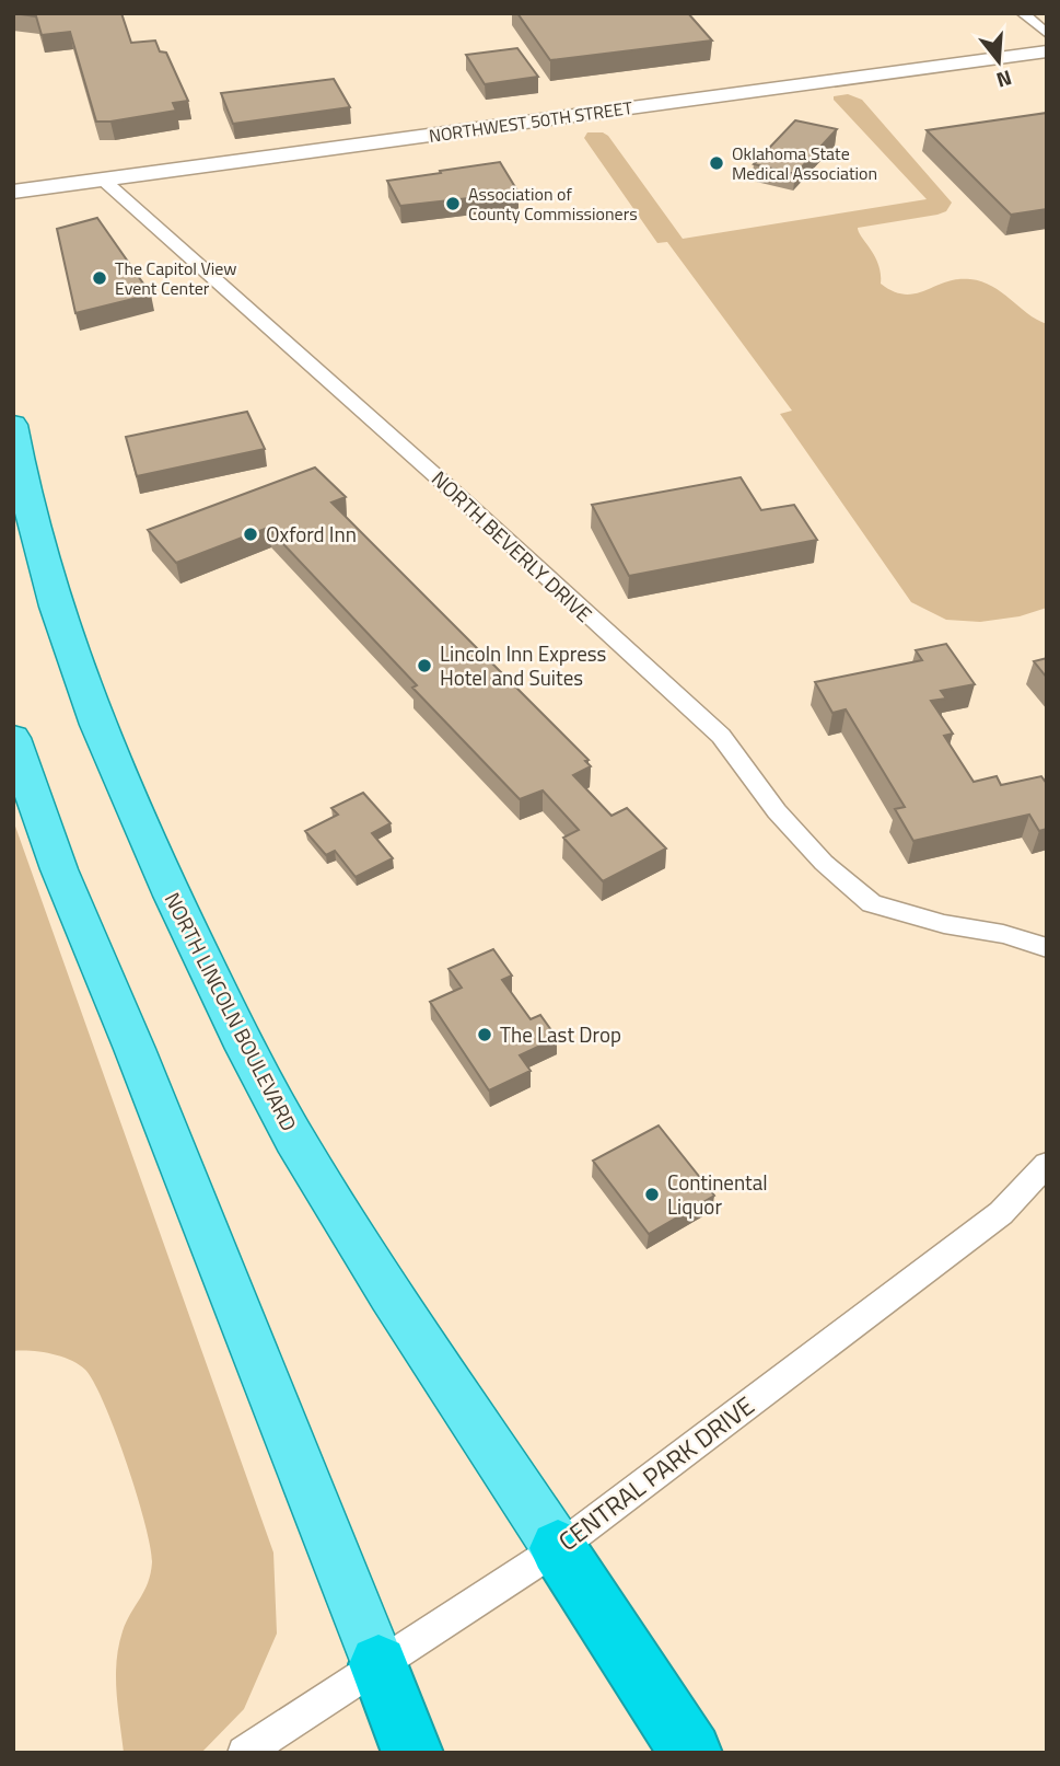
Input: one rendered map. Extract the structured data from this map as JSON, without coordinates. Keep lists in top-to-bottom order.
{
  "streets": {
    "main road": ["NORTHWEST 50TH STREET", "NORTH LINCOLN BOULEVARD"],
    "street": ["NORTH BEVERLY DRIVE", "CENTRAL PARK DRIVE"]
  },
  "crossings": [
    ["NORTHWEST 50TH STREET", "NORTH BEVERLY DRIVE"],
    ["NORTH LINCOLN BOULEVARD", "CENTRAL PARK DRIVE"]
  ],
  "places": [
    "Oklahoma State Medical Association",
    "Association of County Commissioners",
    "The Capitol View Event Center",
    "Oxford Inn",
    "Lincoln Inn Express Hotel and Suites",
    "The Last Drop",
    "Continental Liquor"
  ],
  "north": "bottom"
}
